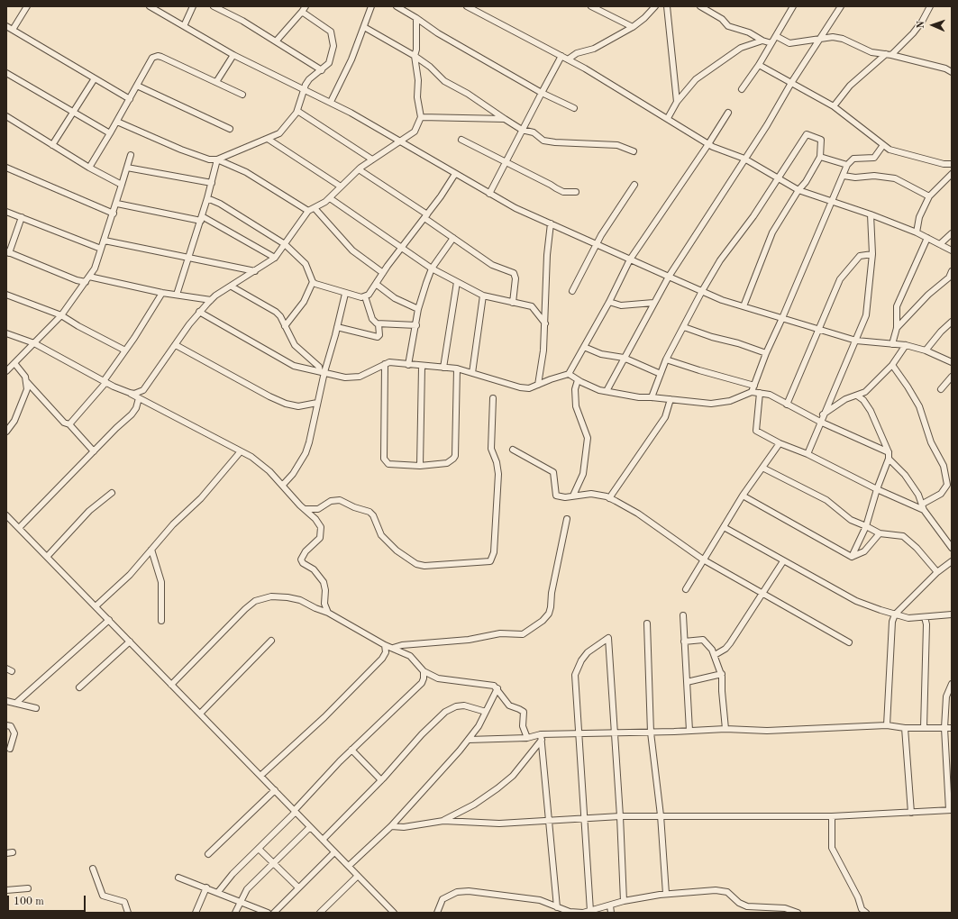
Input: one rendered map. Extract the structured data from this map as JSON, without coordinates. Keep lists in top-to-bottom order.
{
  "scale_bar": "100 m",
  "north": "left"
}
